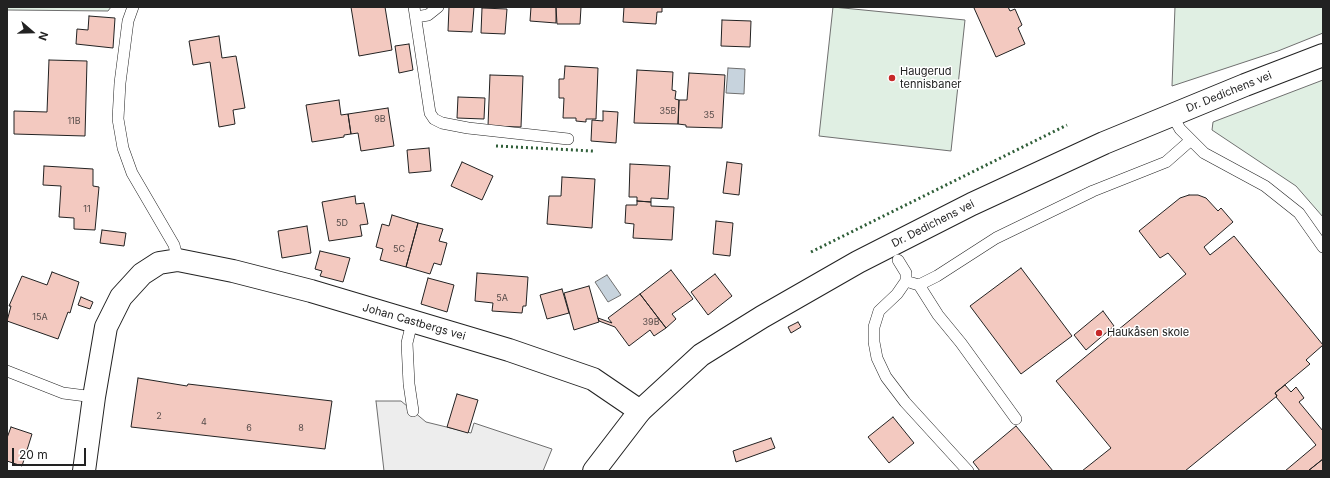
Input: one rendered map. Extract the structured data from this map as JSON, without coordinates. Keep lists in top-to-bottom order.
{
  "streets": {
    "street": ["Dr. Dedichens vei", "Johan Castbergs vei"]
  },
  "crossings": [
    ["Dr. Dedichens vei", "Johan Castbergs vei"]
  ],
  "places": ["Haugerud tennisbaner", "Haukåsen skole"],
  "house_numbers": [
    "35B",
    "35",
    "9B",
    "11B",
    "11",
    "5D",
    "5C",
    "5A",
    "15A",
    "39B",
    "2",
    "4",
    "6",
    "8"
  ],
  "scale_bar": "20 m",
  "north": "right"
}
